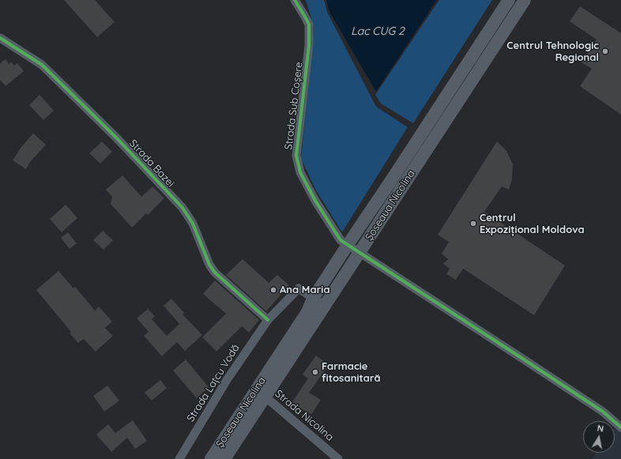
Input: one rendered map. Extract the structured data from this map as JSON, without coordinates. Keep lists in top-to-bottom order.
{
  "streets": {
    "main road": ["Șoseaua Nicolina"],
    "street": [
      "Strada Sub Coșere",
      "Strada Bazei",
      "Strada Lațcu Vodă",
      "Strada Nicolina"
    ]
  },
  "crossings": [
    ["Strada Sub Coșere", "Șoseaua Nicolina"],
    ["Strada Bazei", "Strada Lațcu Vodă"],
    ["Șoseaua Nicolina", "Strada Nicolina"]
  ],
  "water": ["Lac CUG 2"],
  "places": [
    "Centrul Tehnologic Regional",
    "Centrul Expozițional Moldova",
    "Ana Maria",
    "Farmacie fitosanitară"
  ],
  "north": "top"
}
